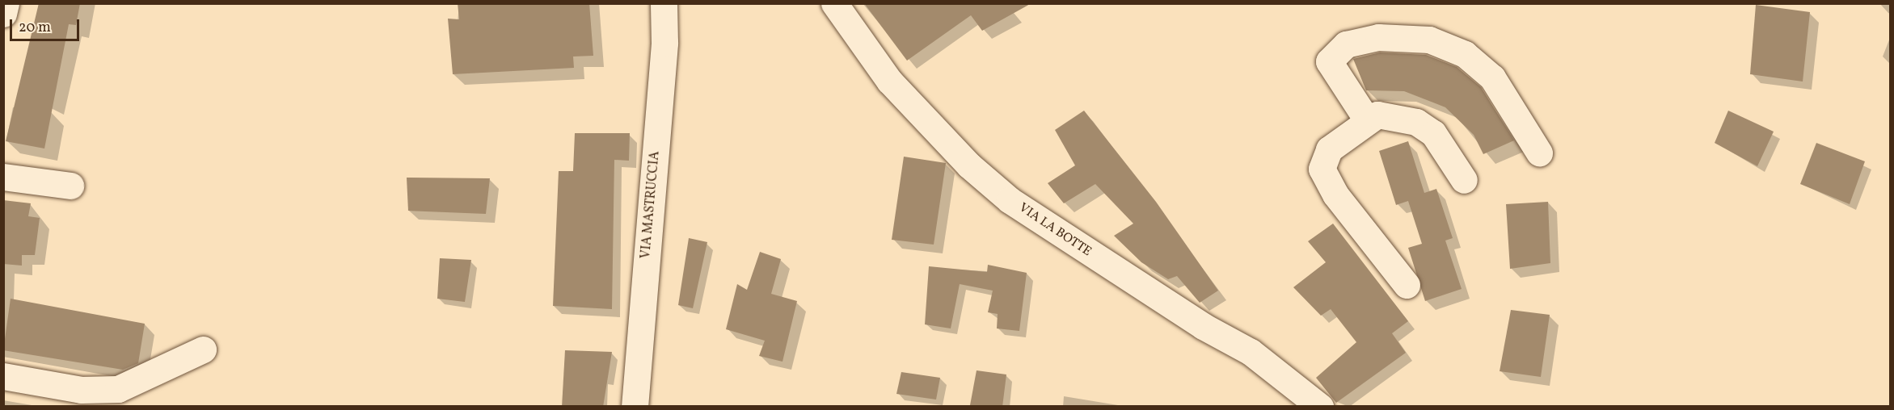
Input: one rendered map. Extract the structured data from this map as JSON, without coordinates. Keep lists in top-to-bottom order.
{
  "streets": {
    "street": ["VIA MASTRUCCIA", "VIA LA BOTTE"]
  },
  "scale_bar": "20 m"
}
